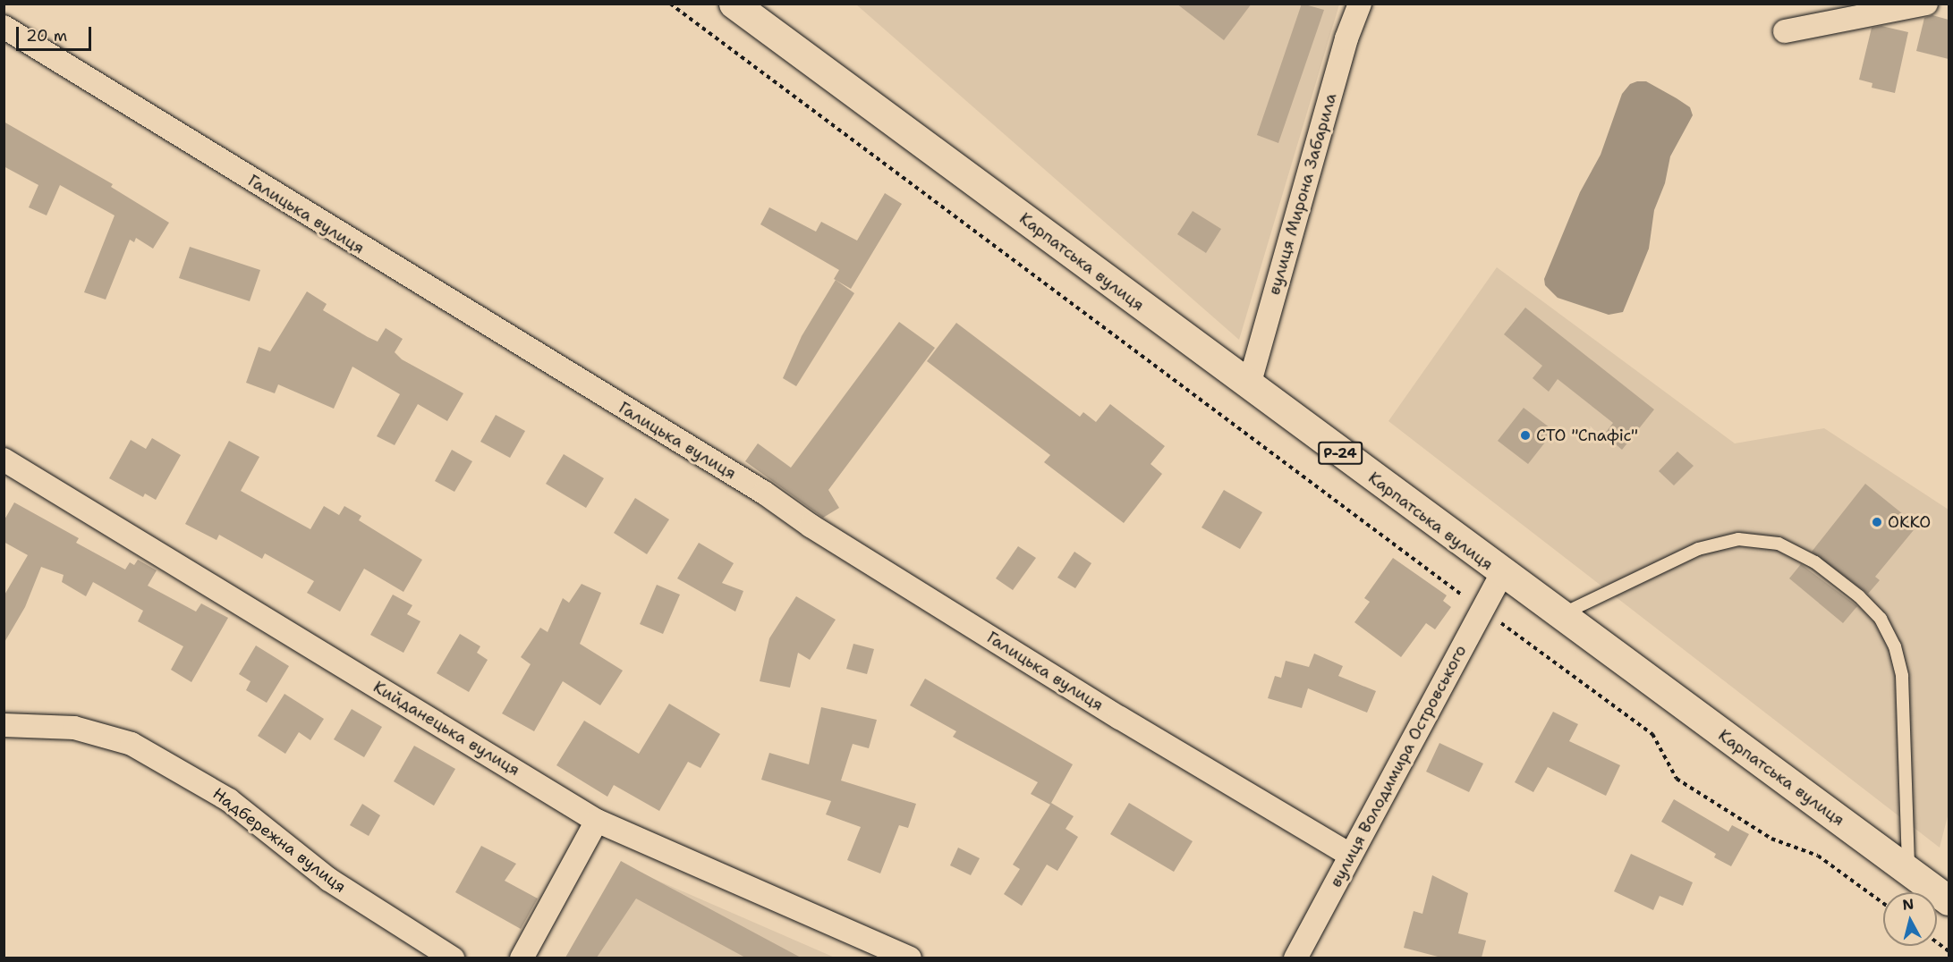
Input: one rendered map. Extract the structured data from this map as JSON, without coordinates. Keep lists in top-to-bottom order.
{
  "streets": {
    "main road": ["Карпатська вулиця", "Р-24"],
    "street": [
      "вулиця Мирона Забарила",
      "Галицька вулиця",
      "Кийданецька вулиця",
      "вулиця Володимира Островського",
      "Надбережна вулиця"
    ]
  },
  "crossings": [
    ["вулиця Мирона Забарила", "Карпатська вулиця"],
    ["Галицька вулиця", "вулиця Володимира Островського"],
    ["Карпатська вулиця", "вулиця Володимира Островського"]
  ],
  "places": ["СТО \"Спафіс\"", "ОККО"],
  "scale_bar": "20 m",
  "north": "top"
}
